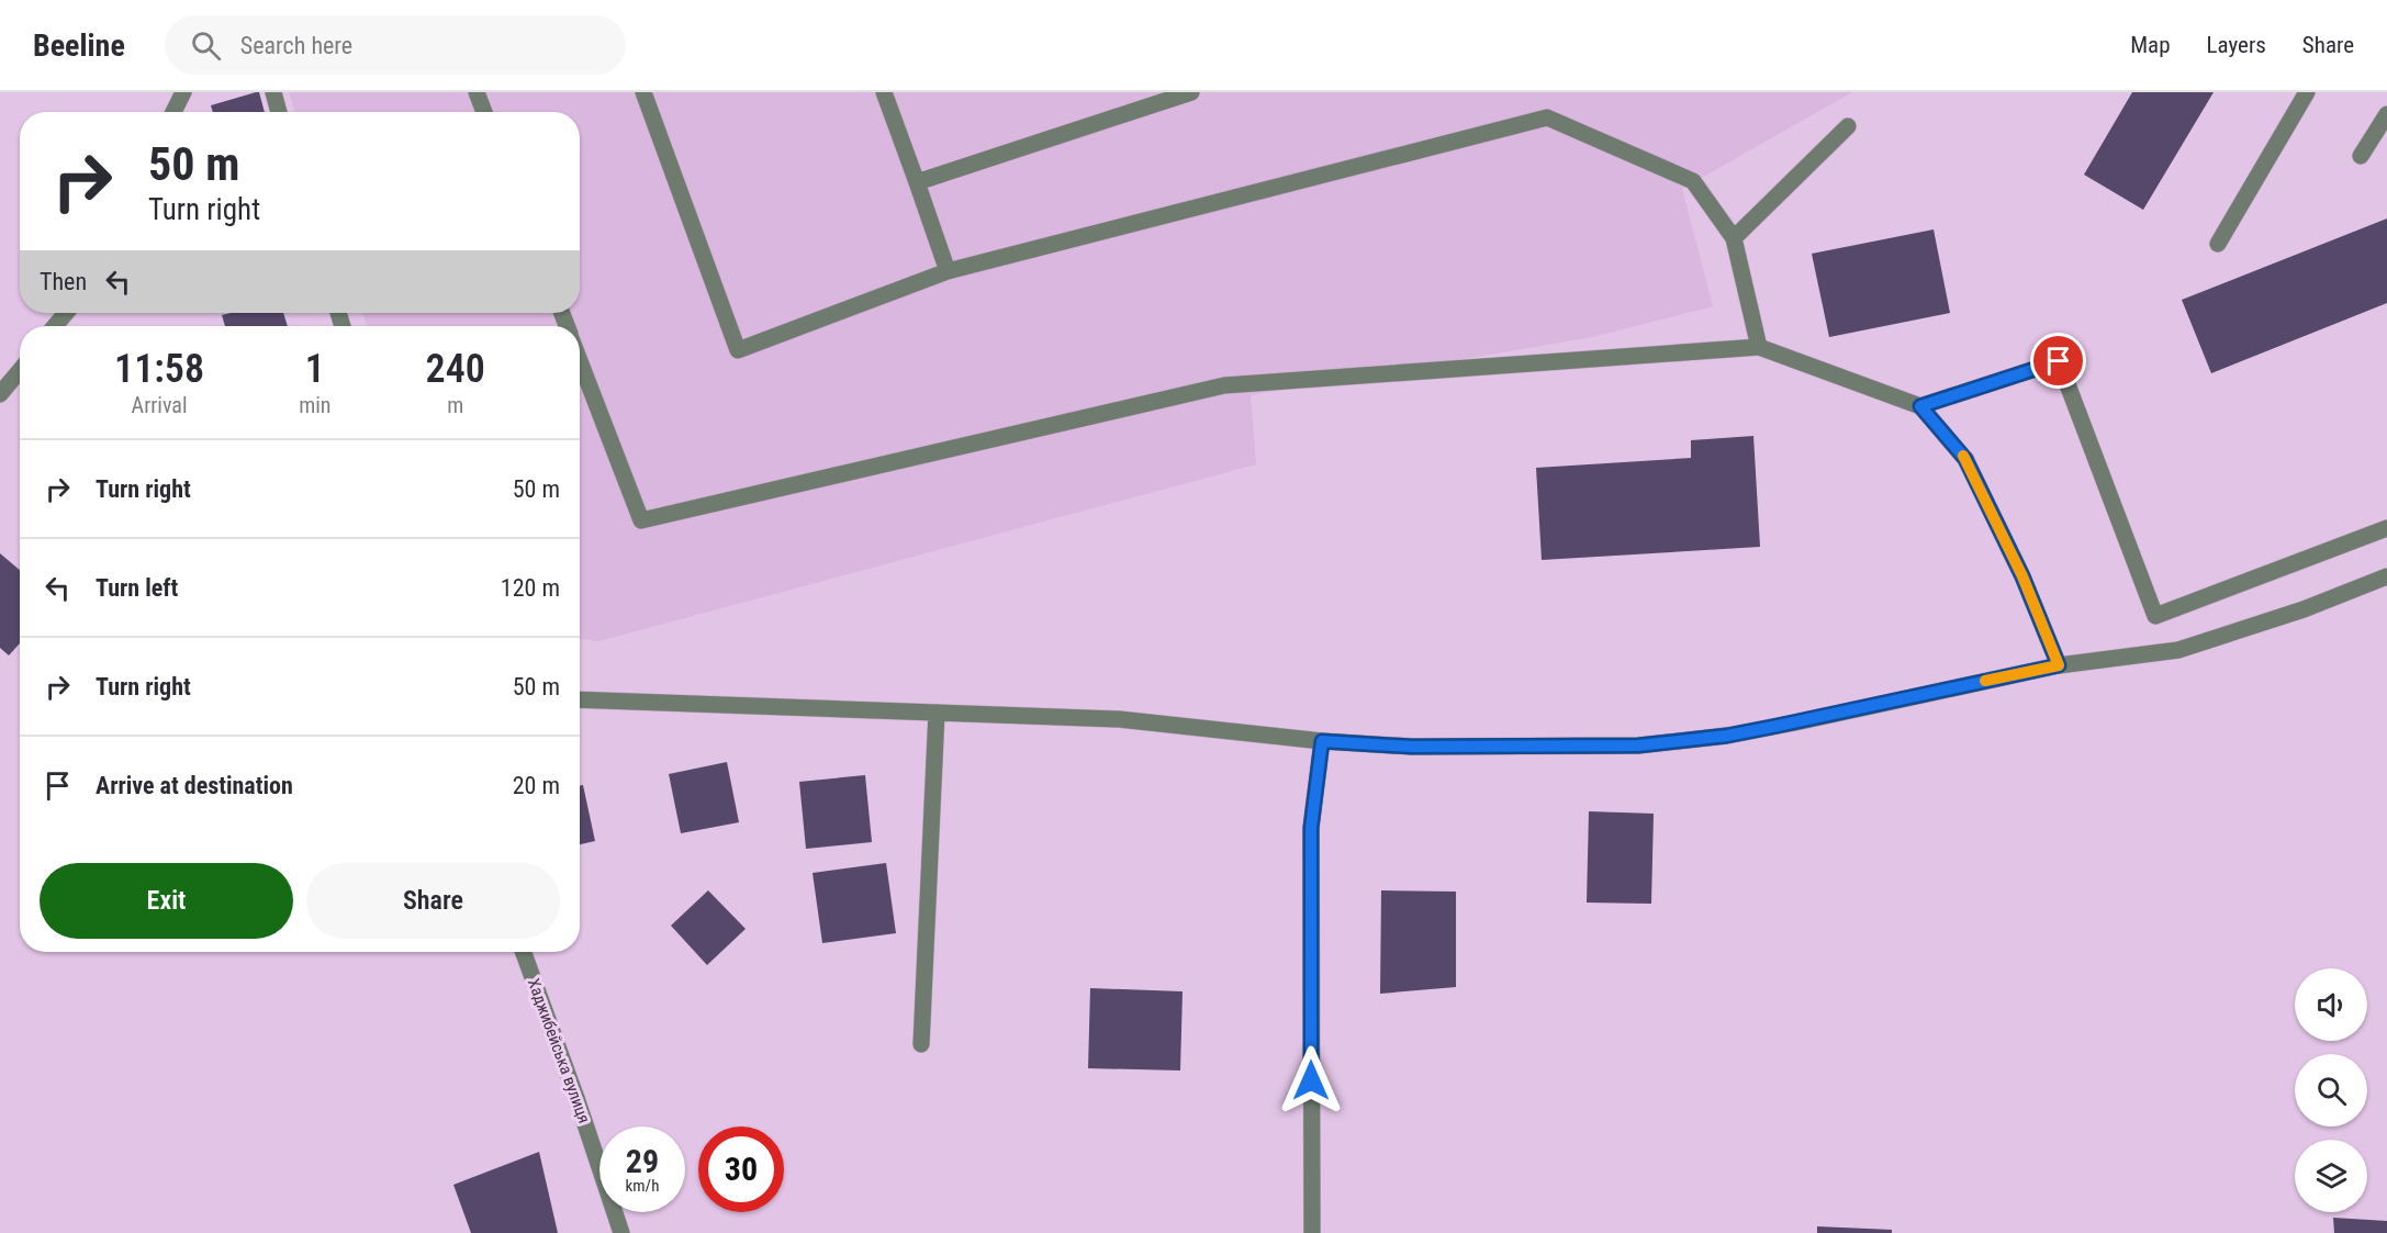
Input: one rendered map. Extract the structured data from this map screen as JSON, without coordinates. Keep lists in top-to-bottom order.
{
  "streets": {
    "street": ["Хаджибейська вулиця"]
  },
  "page": {
    "header": "Beeline",
    "search": "Search here",
    "nav": ["Map", "Layers", "Share"],
    "turn": ["50 m", "Turn right"],
    "then": "Then",
    "eta": [
      "11:58",
      "Arrival",
      "1",
      "min",
      "240",
      "m"
    ],
    "list": [
      {
        "name": "Turn right",
        "value": "50 m"
      },
      {
        "name": "Turn left",
        "value": "120 m"
      },
      {
        "name": "Turn right",
        "value": "50 m"
      },
      {
        "name": "Arrive at destination",
        "value": "20 m"
      }
    ],
    "buttons": ["Exit", "Share"],
    "speed": "29 km/h",
    "limit": "30"
  }
}
